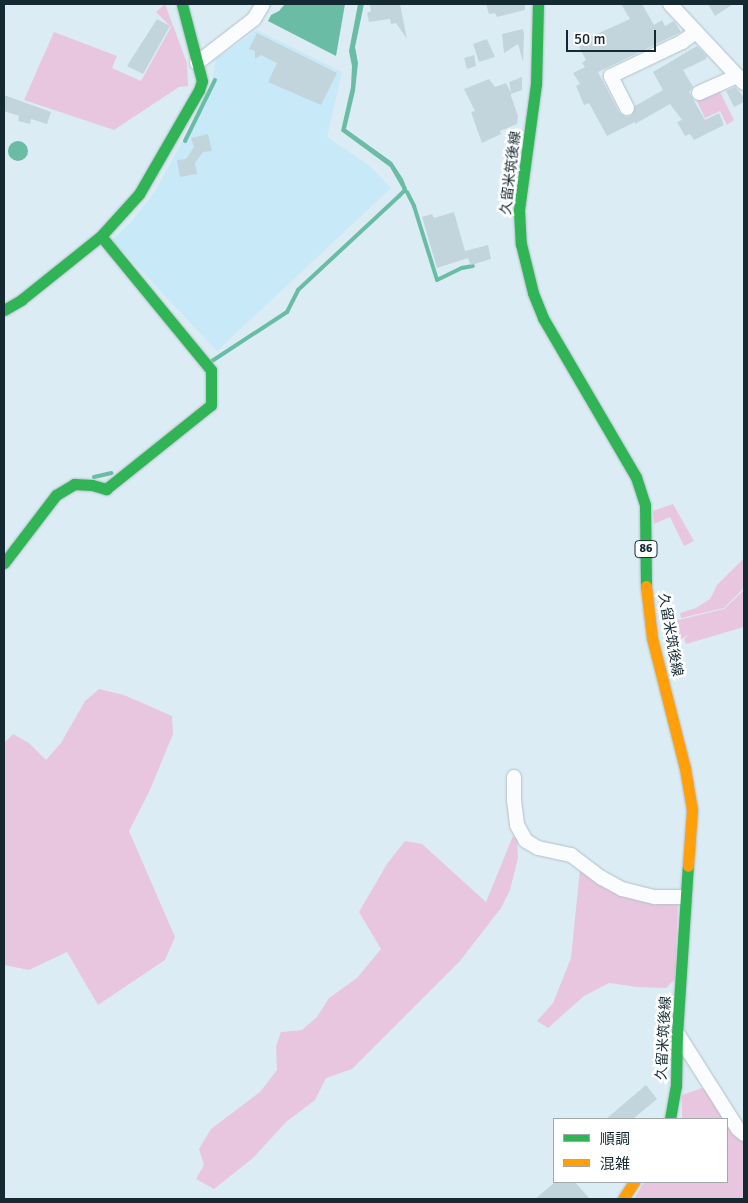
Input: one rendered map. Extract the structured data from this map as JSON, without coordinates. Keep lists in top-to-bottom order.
{
  "streets": {
    "main road": ["久留米筑後線", "86"]
  },
  "legend": ["順調", "混雑"],
  "scale_bar": "50 m"
}
